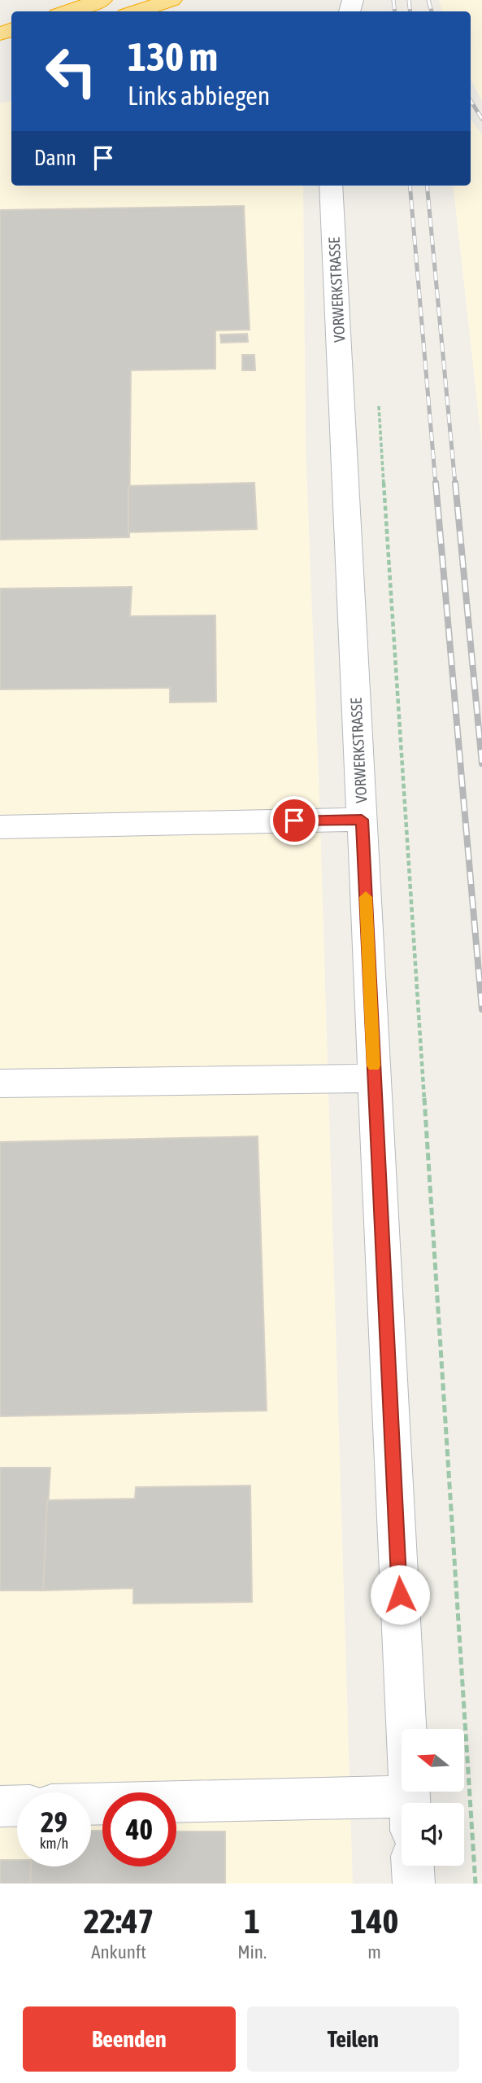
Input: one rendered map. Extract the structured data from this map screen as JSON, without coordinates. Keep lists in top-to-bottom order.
{
  "streets": {
    "street": ["VORWERKSTRASSE"]
  },
  "north": "left",
  "page": {
    "turn": ["130 m", "Links abbiegen"],
    "then": "Dann",
    "speed": "29 km/h",
    "limit": "40",
    "eta": [
      "22:47",
      "Ankunft",
      "1",
      "Min.",
      "140",
      "m"
    ],
    "buttons": ["Beenden", "Teilen"]
  }
}
